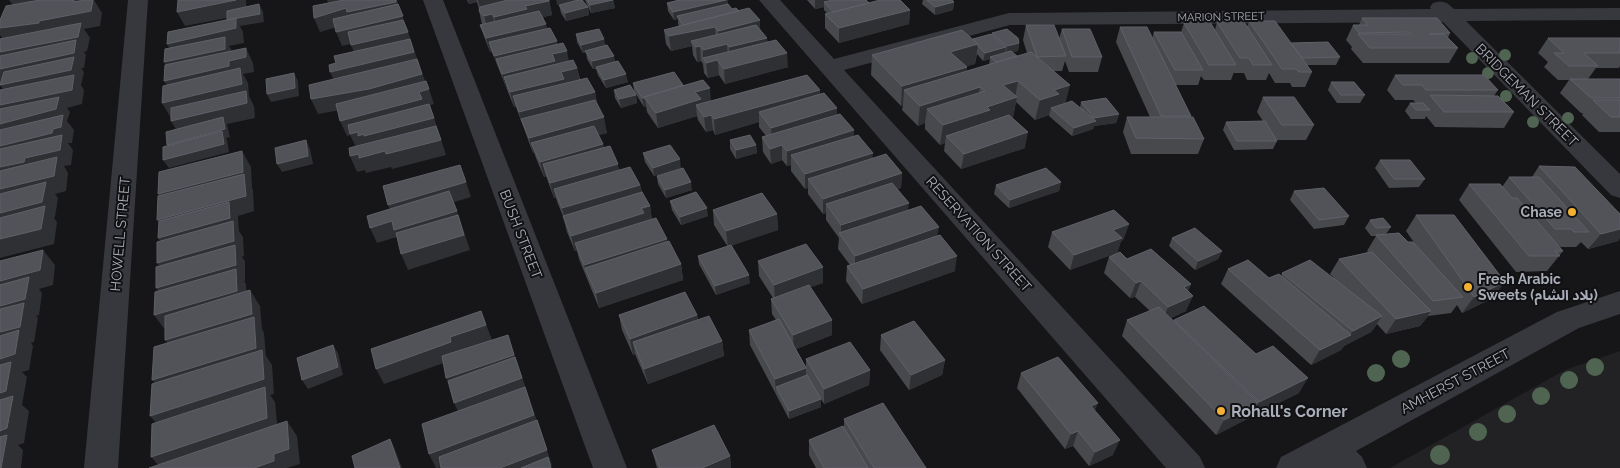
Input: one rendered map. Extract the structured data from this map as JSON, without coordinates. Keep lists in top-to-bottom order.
{
  "streets": {
    "street": [
      "MARION STREET",
      "BRIDGEMAN STREET",
      "HOWELL STREET",
      "BUSH STREET",
      "RESERVATION STREET",
      "AMHERST STREET"
    ]
  },
  "crossings": [
    ["MARION STREET", "BRIDGEMAN STREET"],
    ["MARION STREET", "RESERVATION STREET"]
  ],
  "places": ["Chase", "Fresh Arabic Sweets (بلاد الشام)", "Rohall's Corner"]
}
